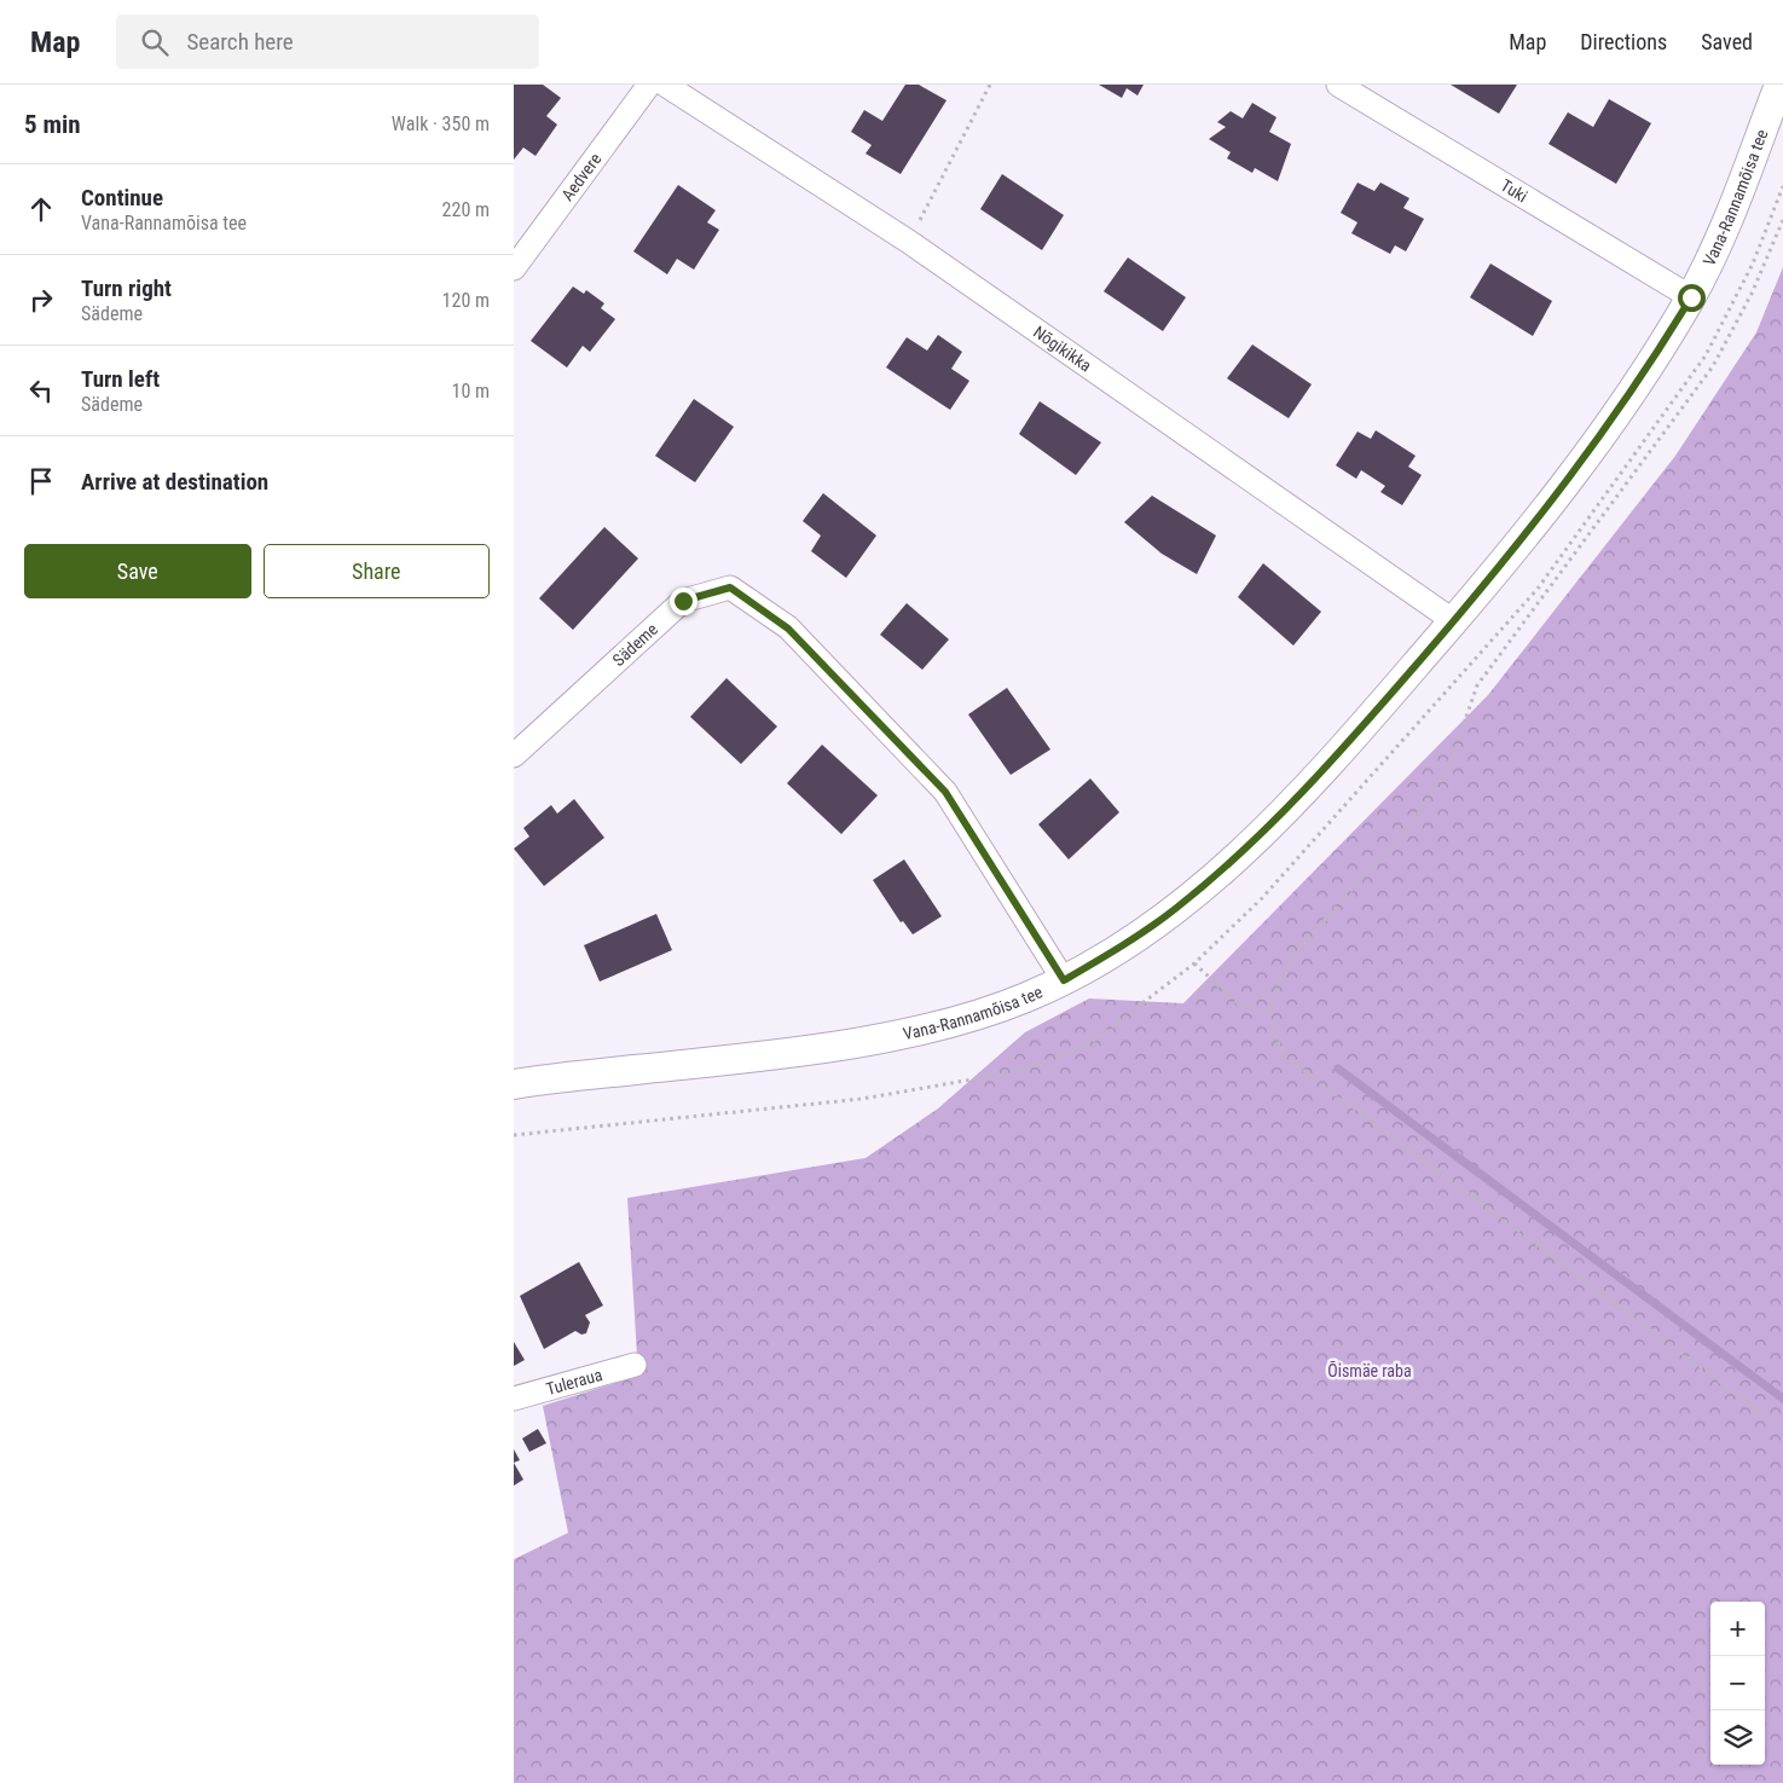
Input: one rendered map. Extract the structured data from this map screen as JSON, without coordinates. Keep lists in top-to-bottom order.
{
  "streets": {
    "street": [
      "Aedvere",
      "Tuki",
      "Vana-Rannamõisa tee",
      "Nõgikikka",
      "Sädeme",
      "Tuleraua"
    ]
  },
  "crossings": [
    ["Tuki", "Vana-Rannamõisa tee"],
    ["Vana-Rannamõisa tee", "Nõgikikka"],
    ["Vana-Rannamõisa tee", "Sädeme"]
  ],
  "parks": ["Õismäe raba"],
  "page": {
    "header": "Map",
    "search": "Search here",
    "nav": ["Map", "Directions", "Saved"],
    "heading": ["5 min", "Walk · 350 m"],
    "list": [
      ["Continue", "Vana-Rannamõisa tee", "220 m"],
      ["Turn right", "Sädeme", "120 m"],
      ["Turn left", "Sädeme", "10 m"],
      "Arrive at destination"
    ],
    "buttons": ["Save", "Share"],
    "map_buttons": ["+", "−"]
  }
}
